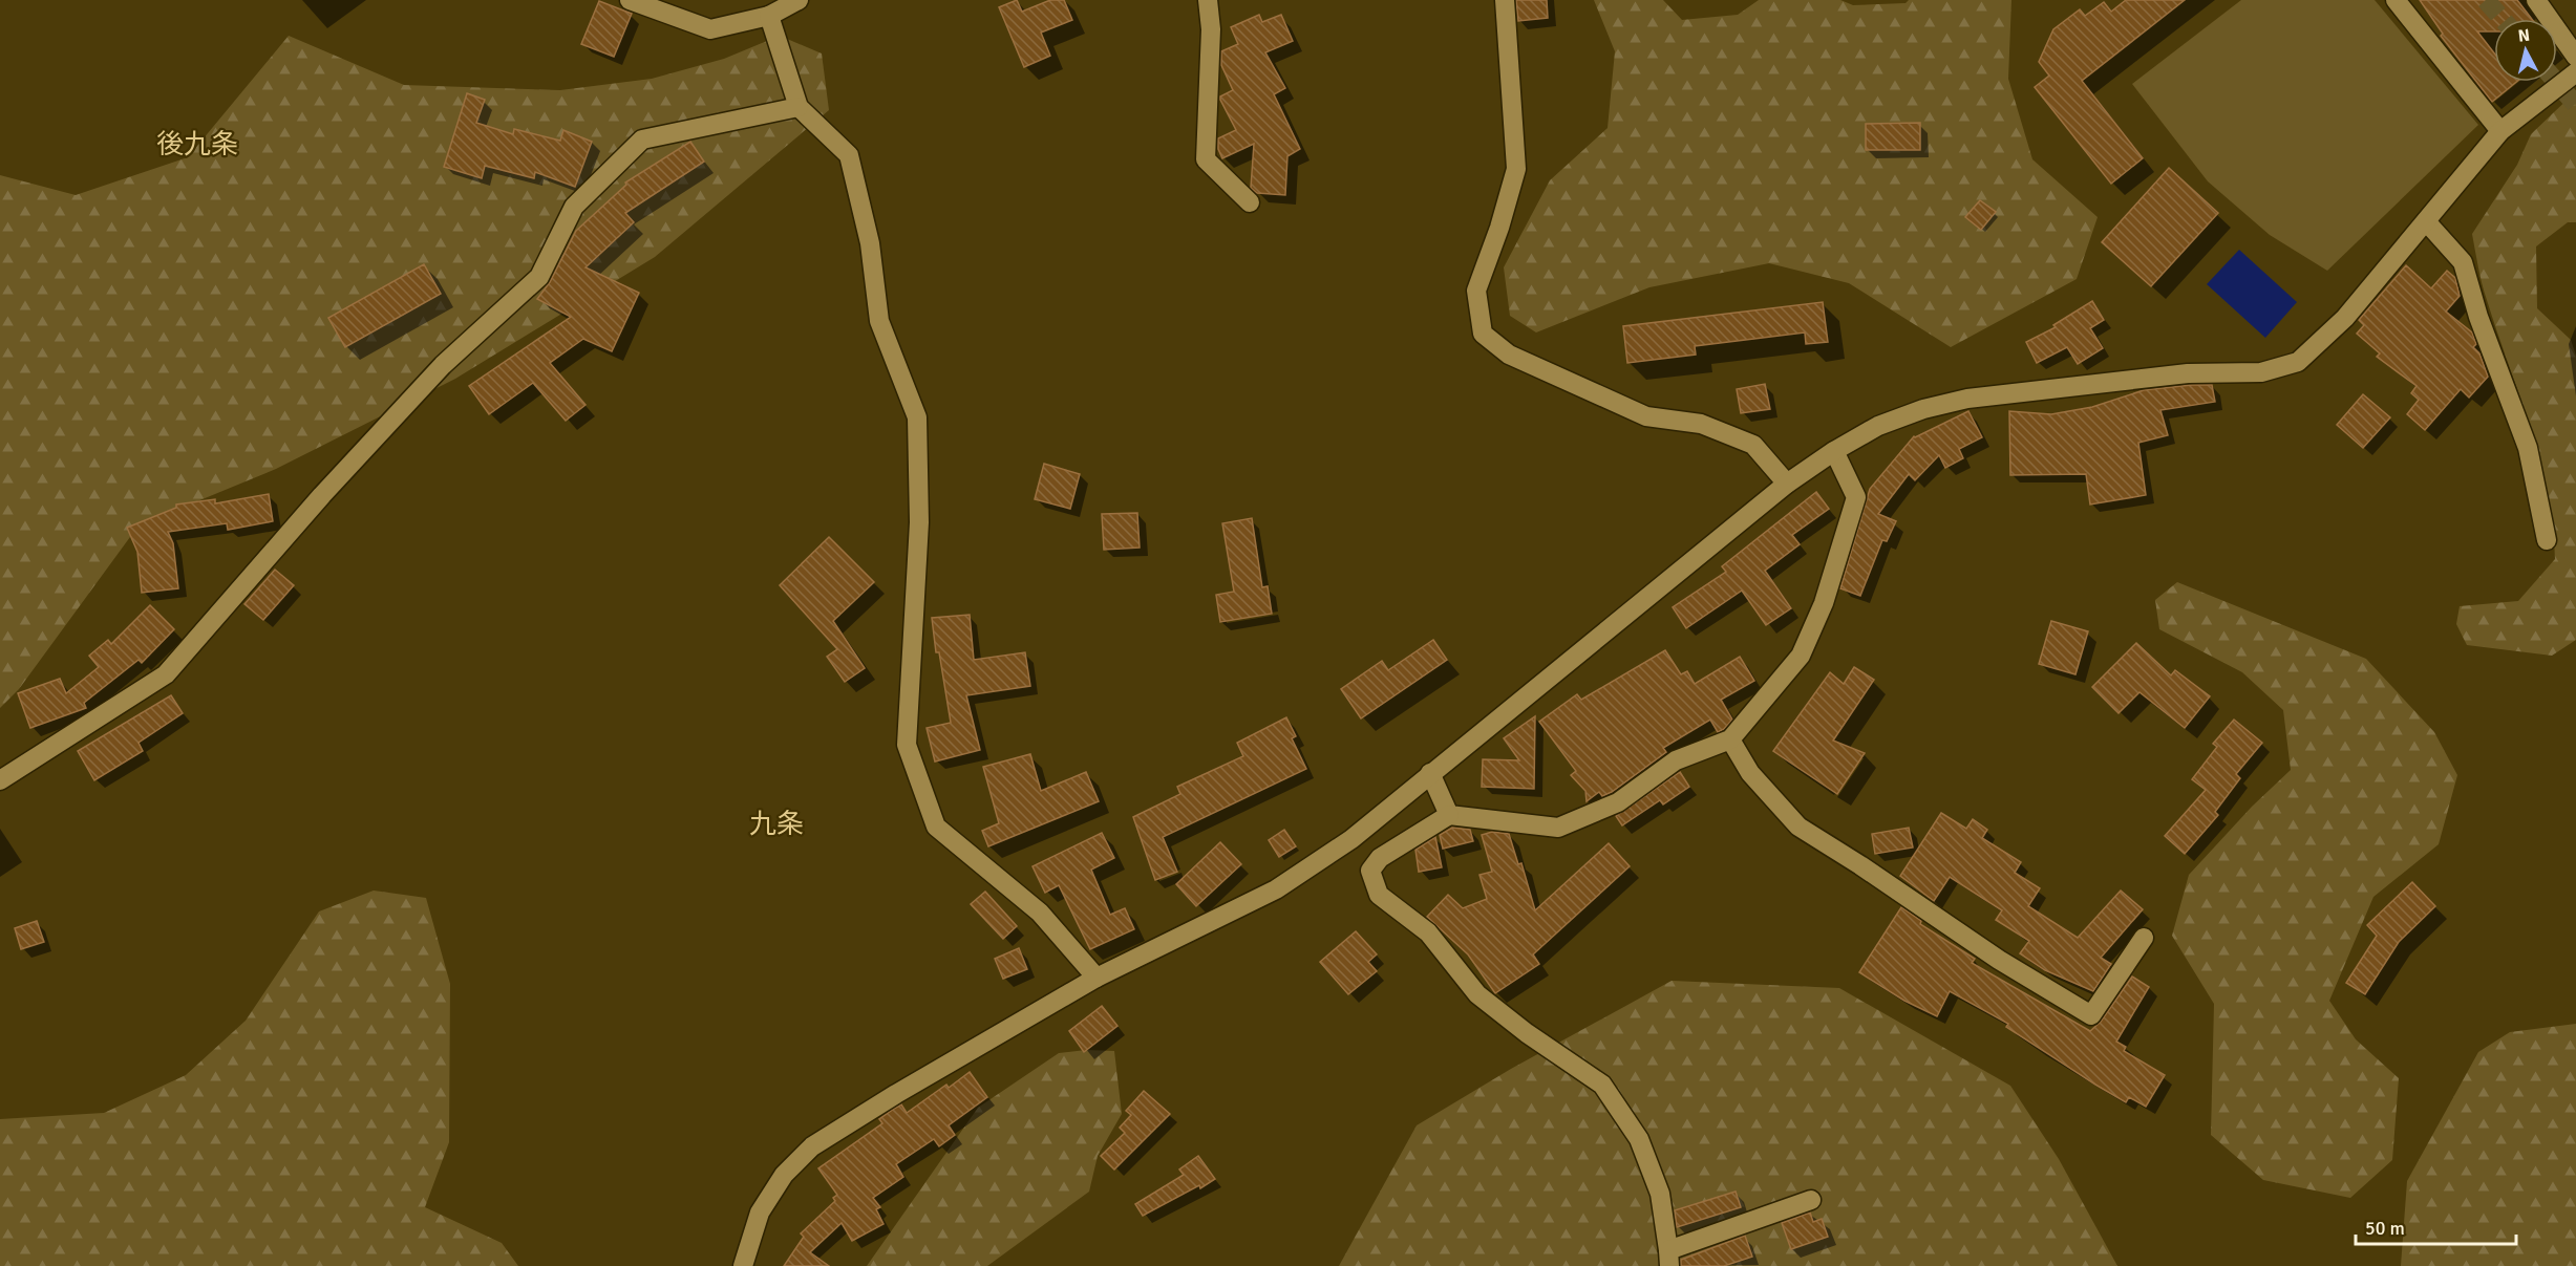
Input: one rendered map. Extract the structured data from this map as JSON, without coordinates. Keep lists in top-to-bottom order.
{
  "districts": ["後九条", "九条"],
  "scale_bar": "50 m",
  "north": "top"
}
